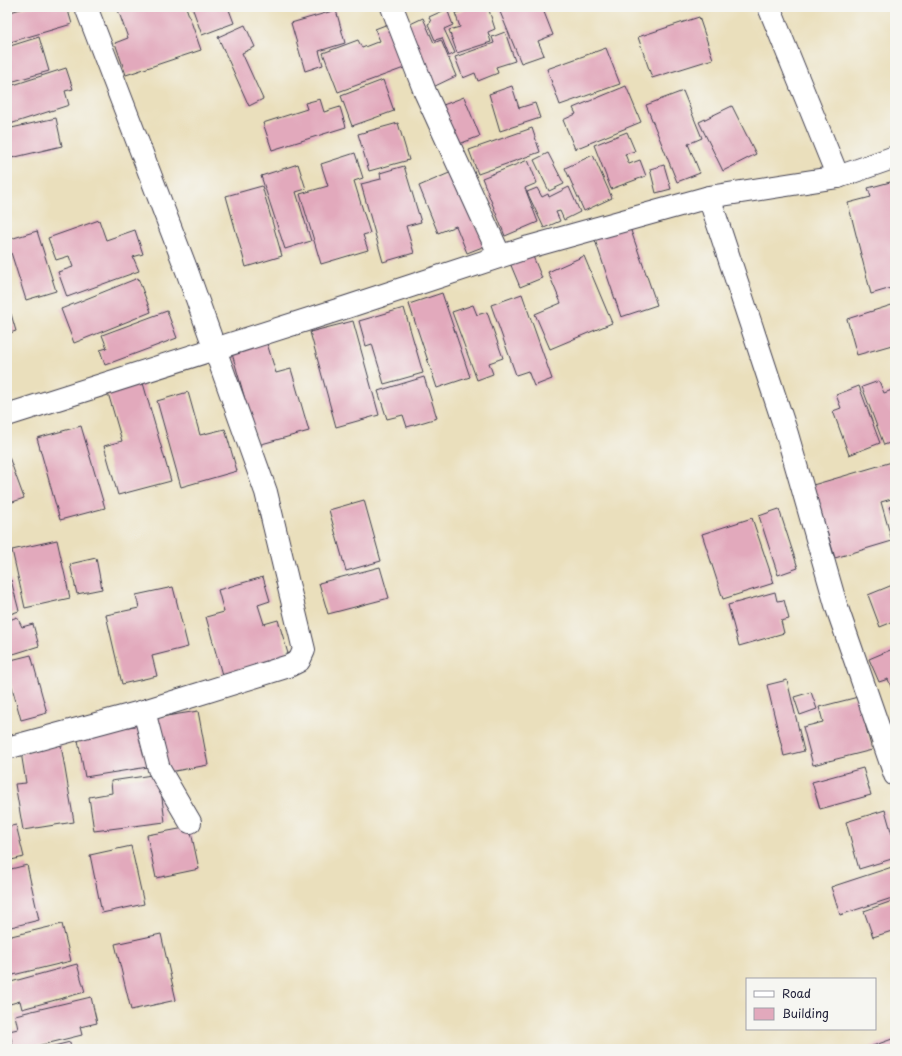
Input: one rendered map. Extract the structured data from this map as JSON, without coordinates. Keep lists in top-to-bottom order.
{
  "legend": ["Road", "Building"]
}
